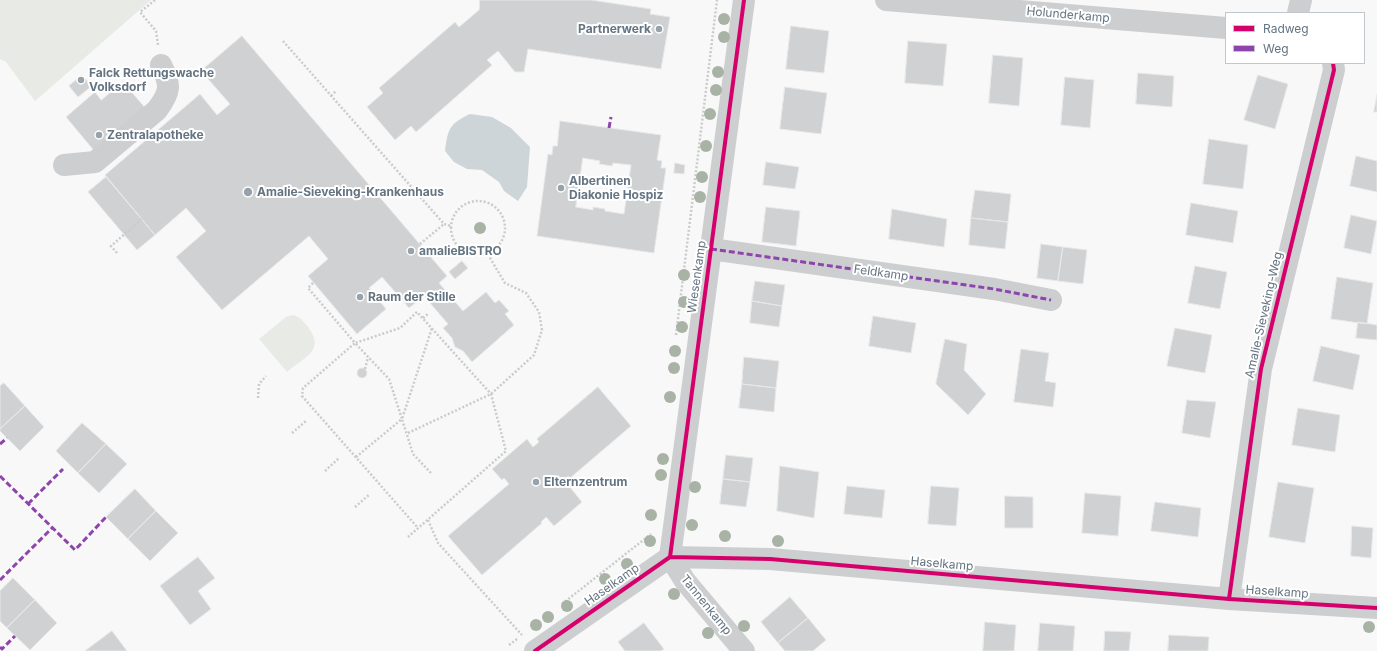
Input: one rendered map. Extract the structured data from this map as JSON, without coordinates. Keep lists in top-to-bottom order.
{
  "streets": {
    "street": [
      "Holunderkamp",
      "Feldkamp",
      "Wiesenkamp",
      "Amalie-Sieveking-Weg",
      "Haselkamp",
      "Tannenkamp"
    ]
  },
  "crossings": [
    ["Feldkamp", "Wiesenkamp"],
    ["Wiesenkamp", "Haselkamp"],
    ["Wiesenkamp", "Tannenkamp"],
    ["Amalie-Sieveking-Weg", "Haselkamp"],
    ["Haselkamp", "Tannenkamp"]
  ],
  "places": [
    "Partnerwerk",
    "Falck Rettungswache Volksdorf",
    "Zentralapotheke",
    "Albertinen Diakonie Hospiz",
    "Amalie-Sieveking-Krankenhaus",
    "amalieBISTRO",
    "Raum der Stille",
    "Elternzentrum"
  ],
  "legend": ["Radweg", "Weg"]
}
